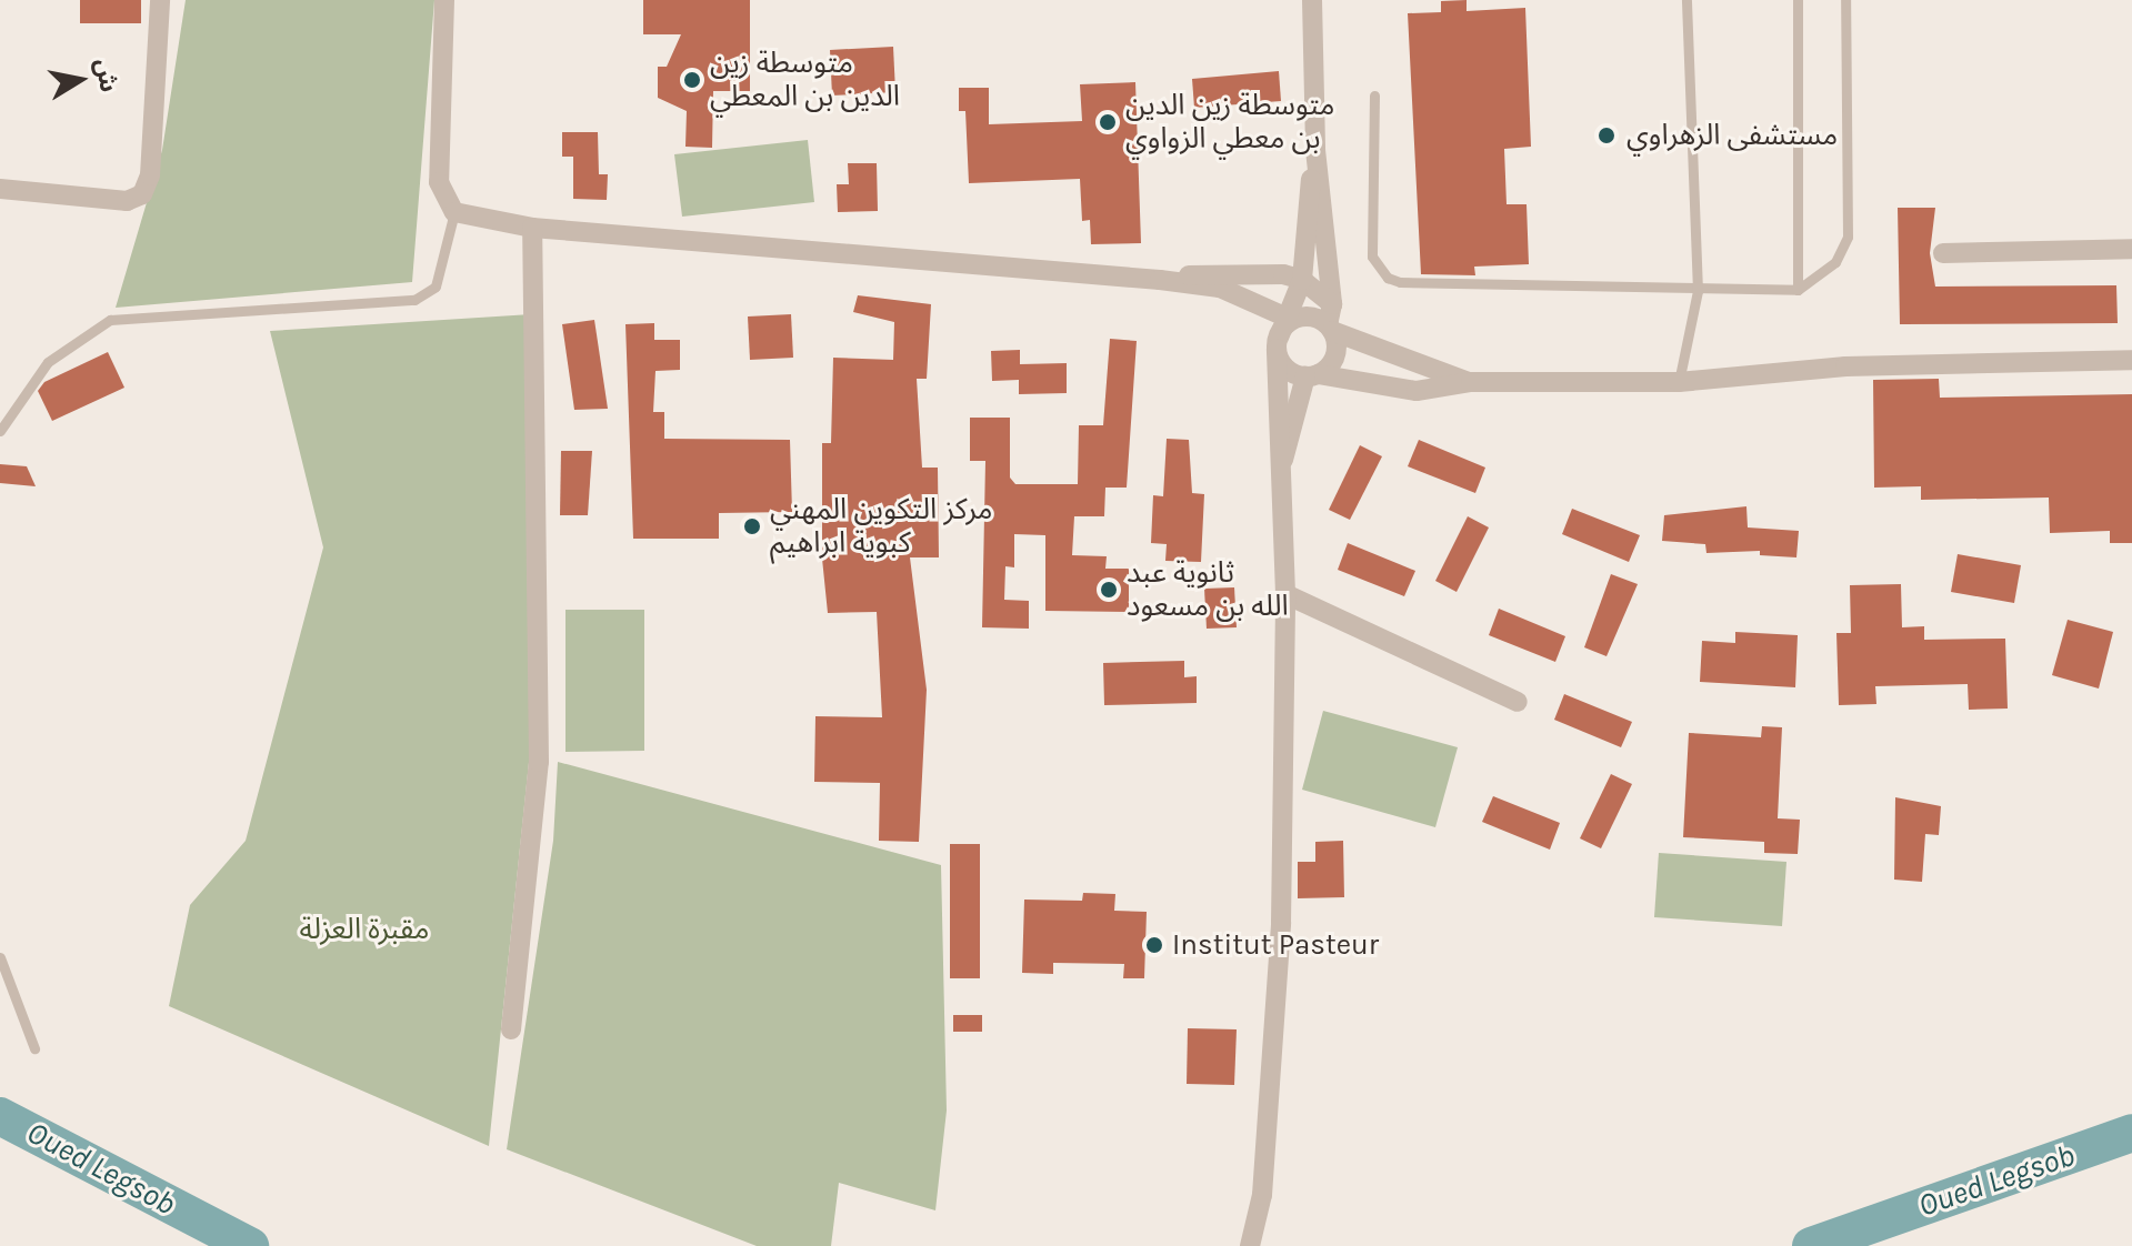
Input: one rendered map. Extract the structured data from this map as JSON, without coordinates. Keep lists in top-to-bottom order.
{
  "water": ["Oued Legsob"],
  "parks": ["مقبرة العزلة"],
  "places": [
    "متوسطة زين الدين بن المعطي",
    "متوسطة زين الدين بن معطي الزواوي",
    "مستشفى الزهراوي",
    "مركز التكوين المهني كبوية ابراهيم",
    "ثانوية عبد الله بن مسعود",
    "Institut Pasteur"
  ],
  "north": "right"
}
